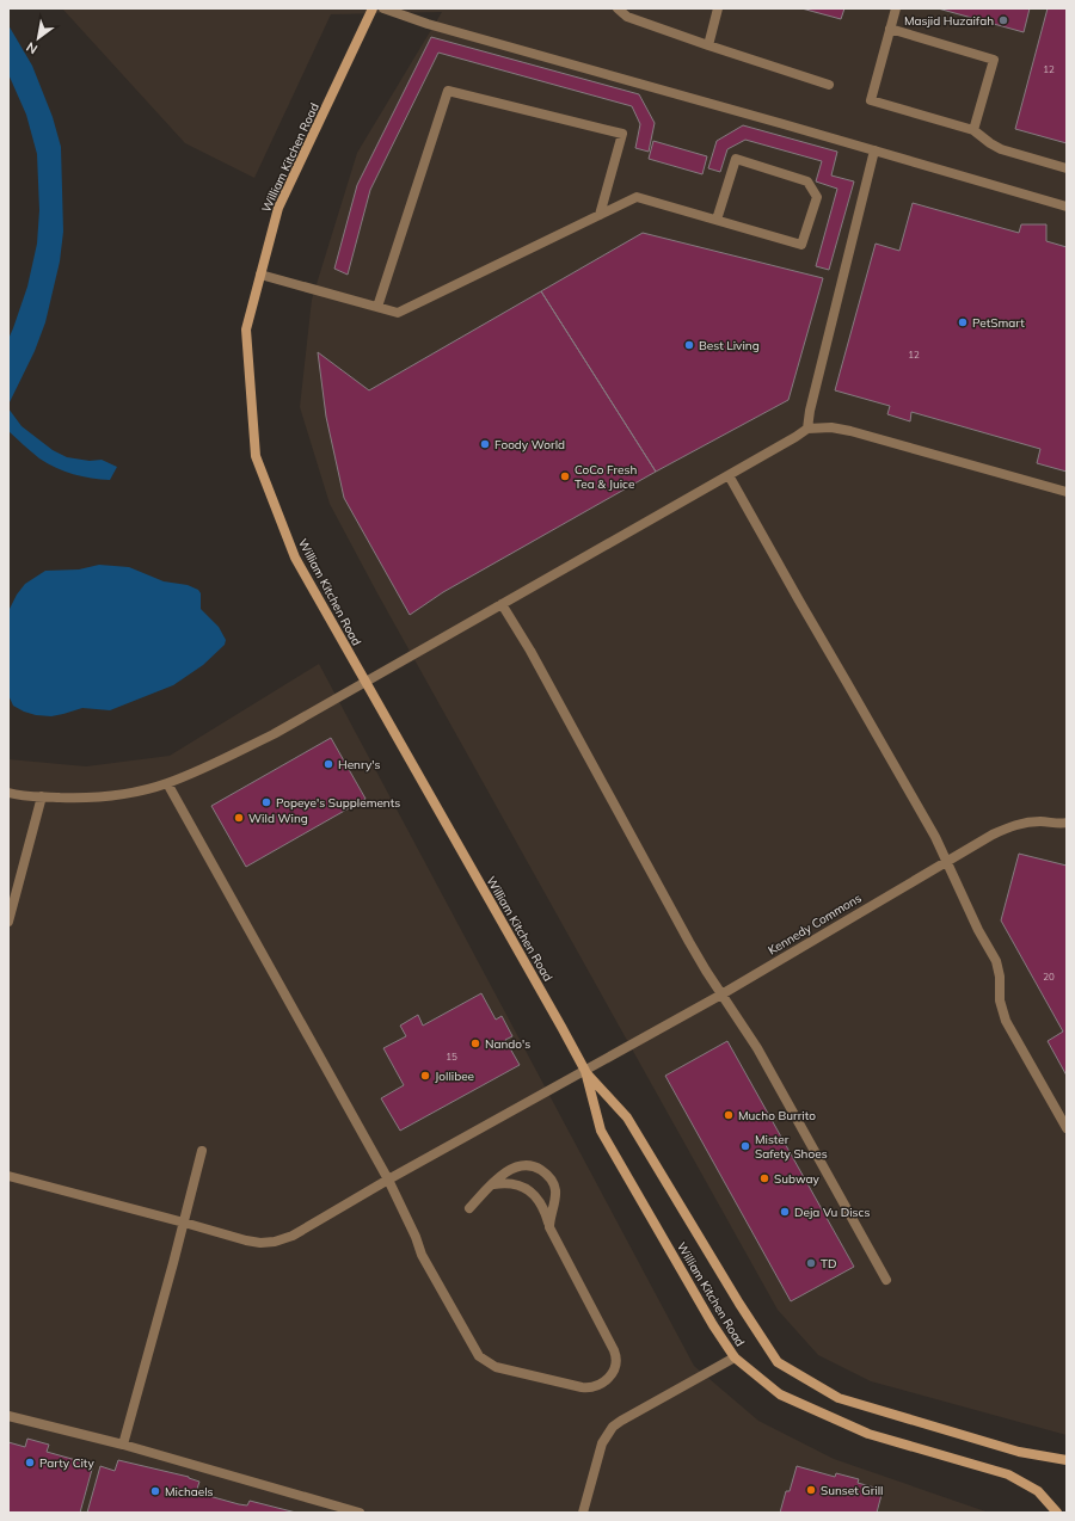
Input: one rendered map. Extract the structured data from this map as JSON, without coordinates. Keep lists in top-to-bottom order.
{
  "streets": {
    "street": ["William Kitchen Road"],
    "lane": ["Kennedy Commons"]
  },
  "crossings": [
    ["William Kitchen Road", "Kennedy Commons"]
  ],
  "places": [
    "Masjid Huzaifah",
    "PetSmart",
    "Best Living",
    "Foody World",
    "CoCo Fresh Tea & Juice",
    "Henry's",
    "Popeye's Supplements",
    "Wild Wing",
    "Nando's",
    "Jollibee",
    "Mucho Burrito",
    "Mister Safety Shoes",
    "Subway",
    "Deja Vu Discs",
    "TD",
    "Party City",
    "Sunset Grill",
    "Michaels"
  ],
  "house_numbers": [
    "12",
    "12",
    "20",
    "15"
  ],
  "north": "bottom left"
}
